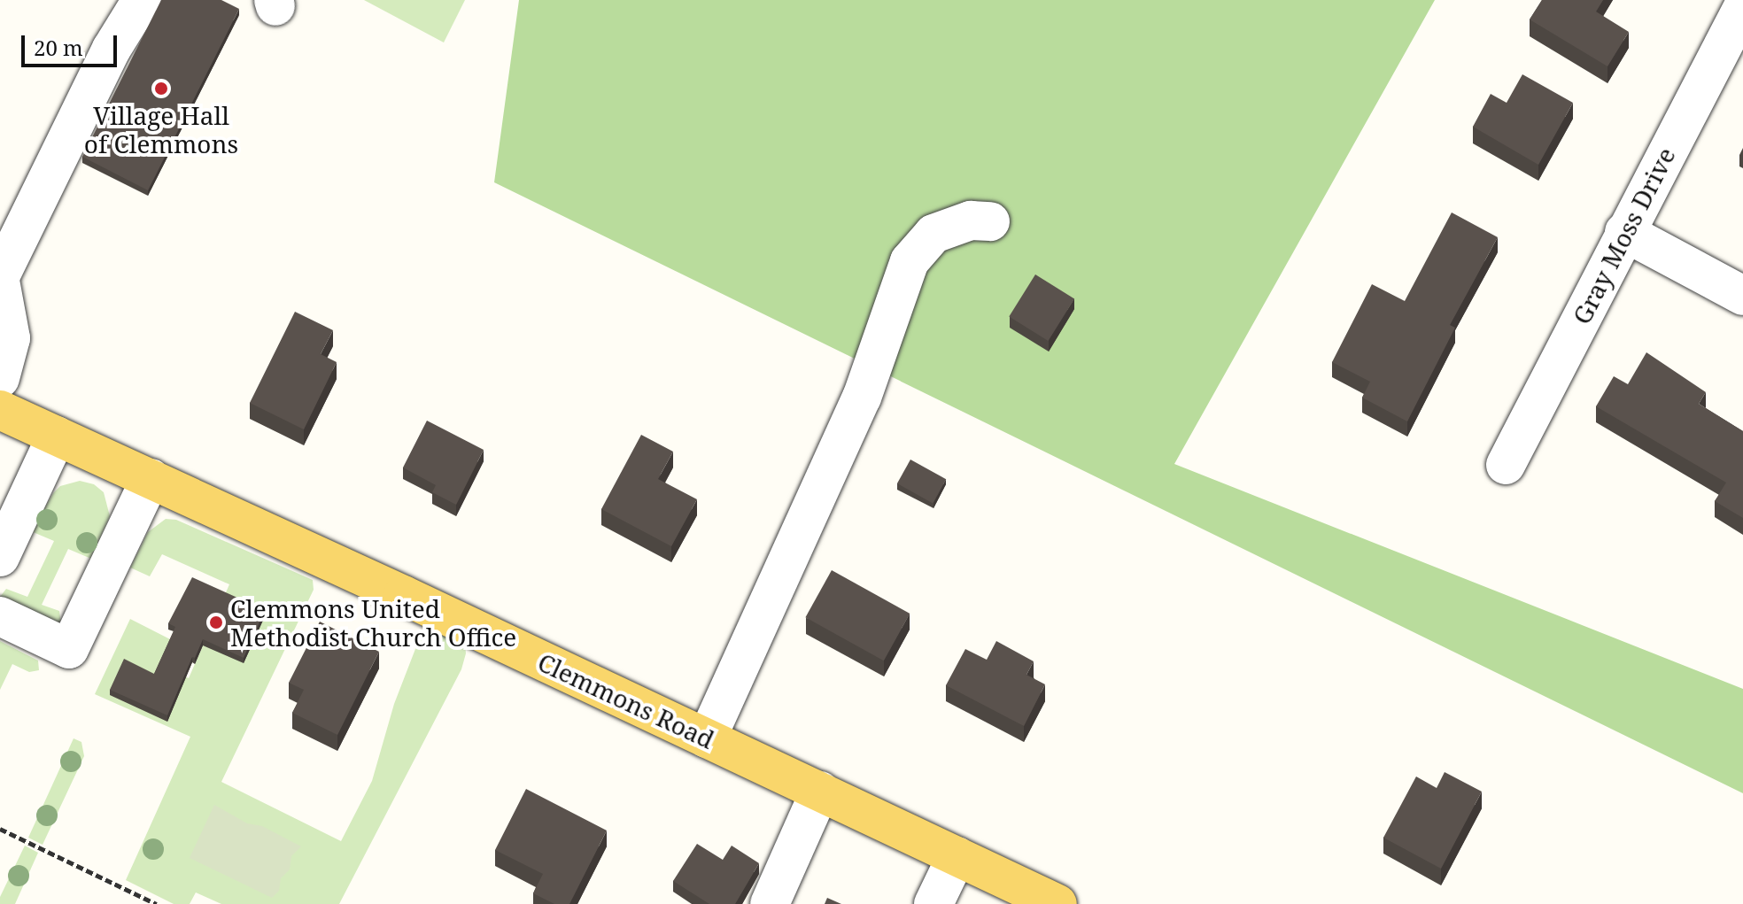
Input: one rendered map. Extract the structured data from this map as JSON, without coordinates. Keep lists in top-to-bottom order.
{
  "streets": {
    "main road": ["Clemmons Road"],
    "street": ["Gray Moss Drive"]
  },
  "places": ["Village Hall of Clemmons", "Clemmons United Methodist Church Office"],
  "scale_bar": "20 m"
}
